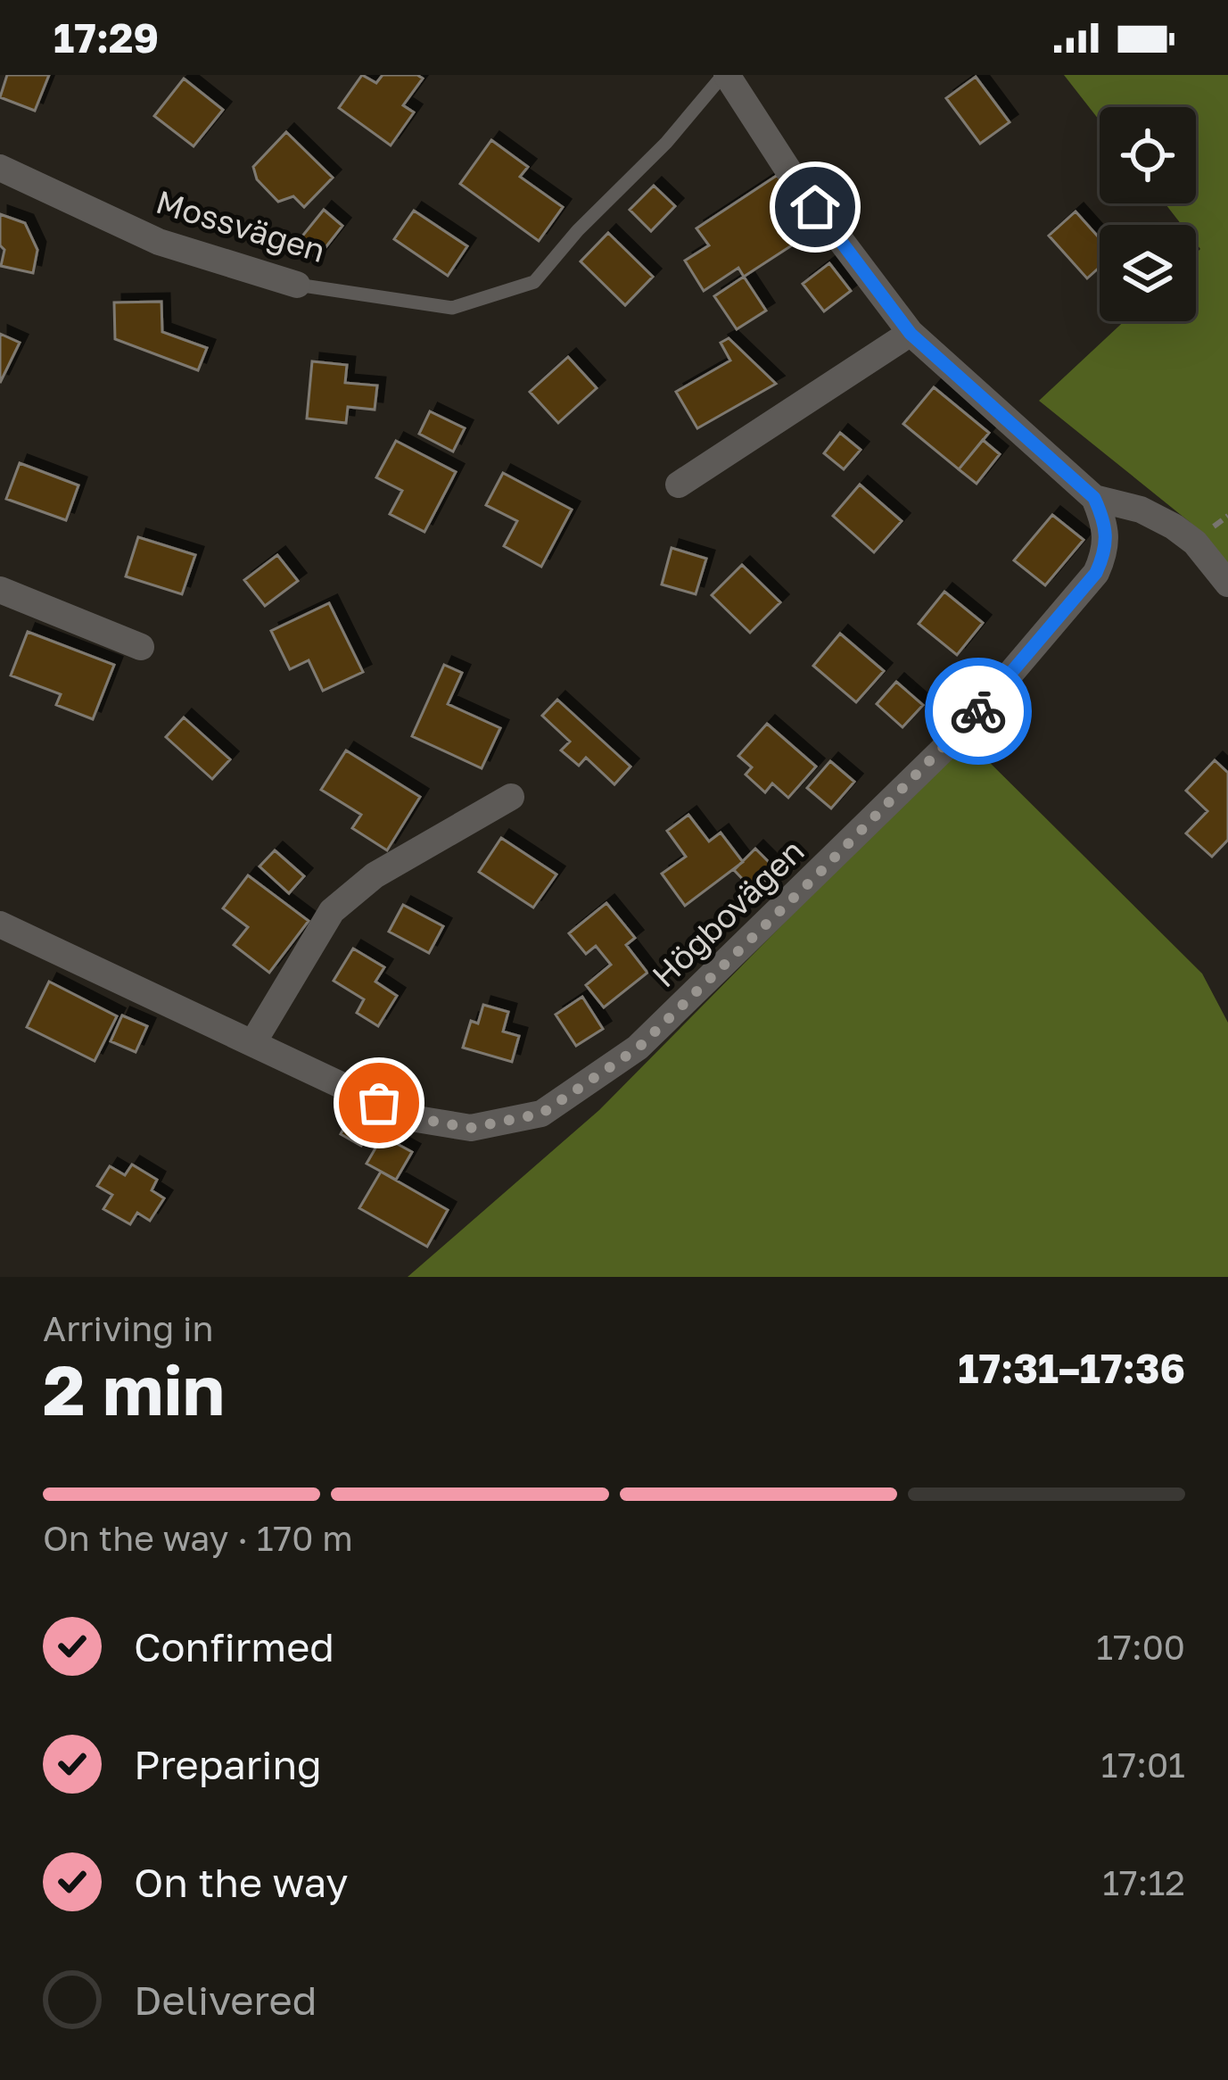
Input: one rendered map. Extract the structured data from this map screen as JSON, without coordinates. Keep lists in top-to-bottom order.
{
  "streets": {
    "street": ["Mossvägen", "Högbovägen"]
  },
  "page": {
    "status": "17:29",
    "heading": ["2 min", "Arriving in", "17:31–17:36"],
    "bar": "On the way · 170 m",
    "list": [
      ["Confirmed", "17:00"],
      ["Preparing", "17:01"],
      ["On the way", "17:12"],
      "Delivered"
    ]
  }
}
